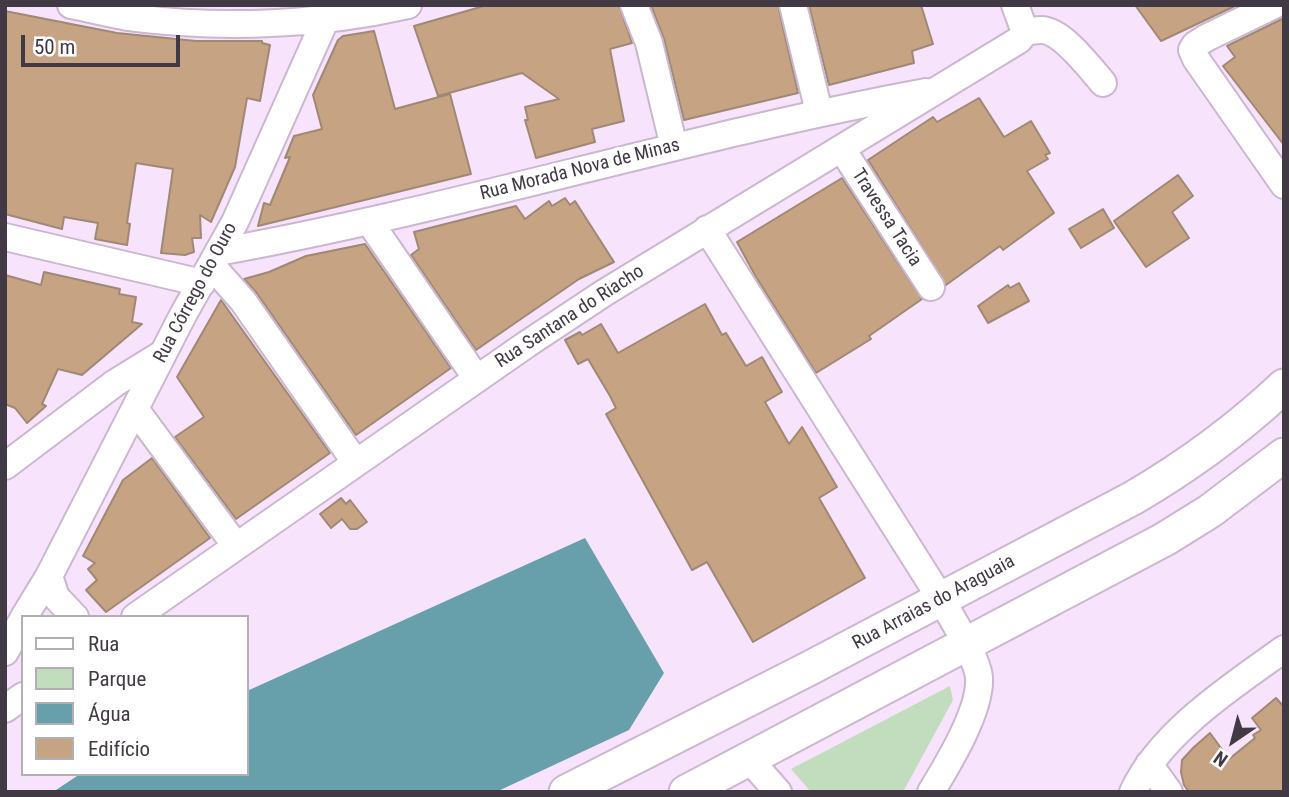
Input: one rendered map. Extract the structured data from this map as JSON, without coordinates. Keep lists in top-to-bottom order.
{
  "streets": {
    "main road": ["Rua Arraias do Araguaia"],
    "street": [
      "Rua Morada Nova de Minas",
      "Travessa Tacia",
      "Rua Córrego do Ouro",
      "Rua Santana do Riacho"
    ]
  },
  "crossings": [
    ["Rua Morada Nova de Minas", "Rua Córrego do Ouro"],
    ["Rua Morada Nova de Minas", "Rua Santana do Riacho"],
    ["Travessa Tacia", "Rua Santana do Riacho"]
  ],
  "legend": [
    "Rua",
    "Parque",
    "Água",
    "Edifício"
  ],
  "scale_bar": "50 m",
  "north": "bottom left"
}
